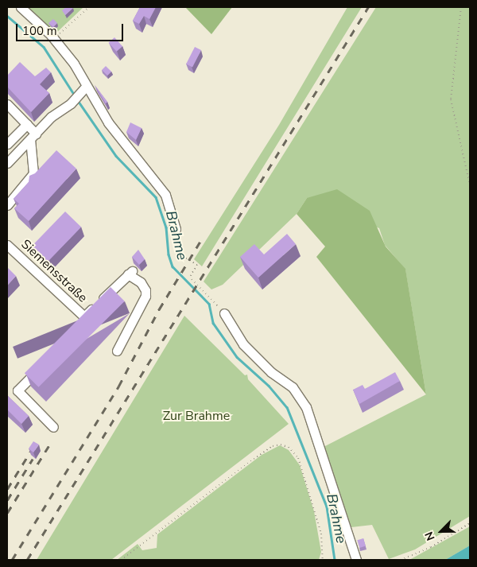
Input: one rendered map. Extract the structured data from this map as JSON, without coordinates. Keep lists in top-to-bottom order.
{
  "streets": {
    "street": ["Siemensstraße"]
  },
  "water": ["Brahme"],
  "parks": ["Zur Brahme"],
  "scale_bar": "100 m",
  "north": "bottom left"
}
